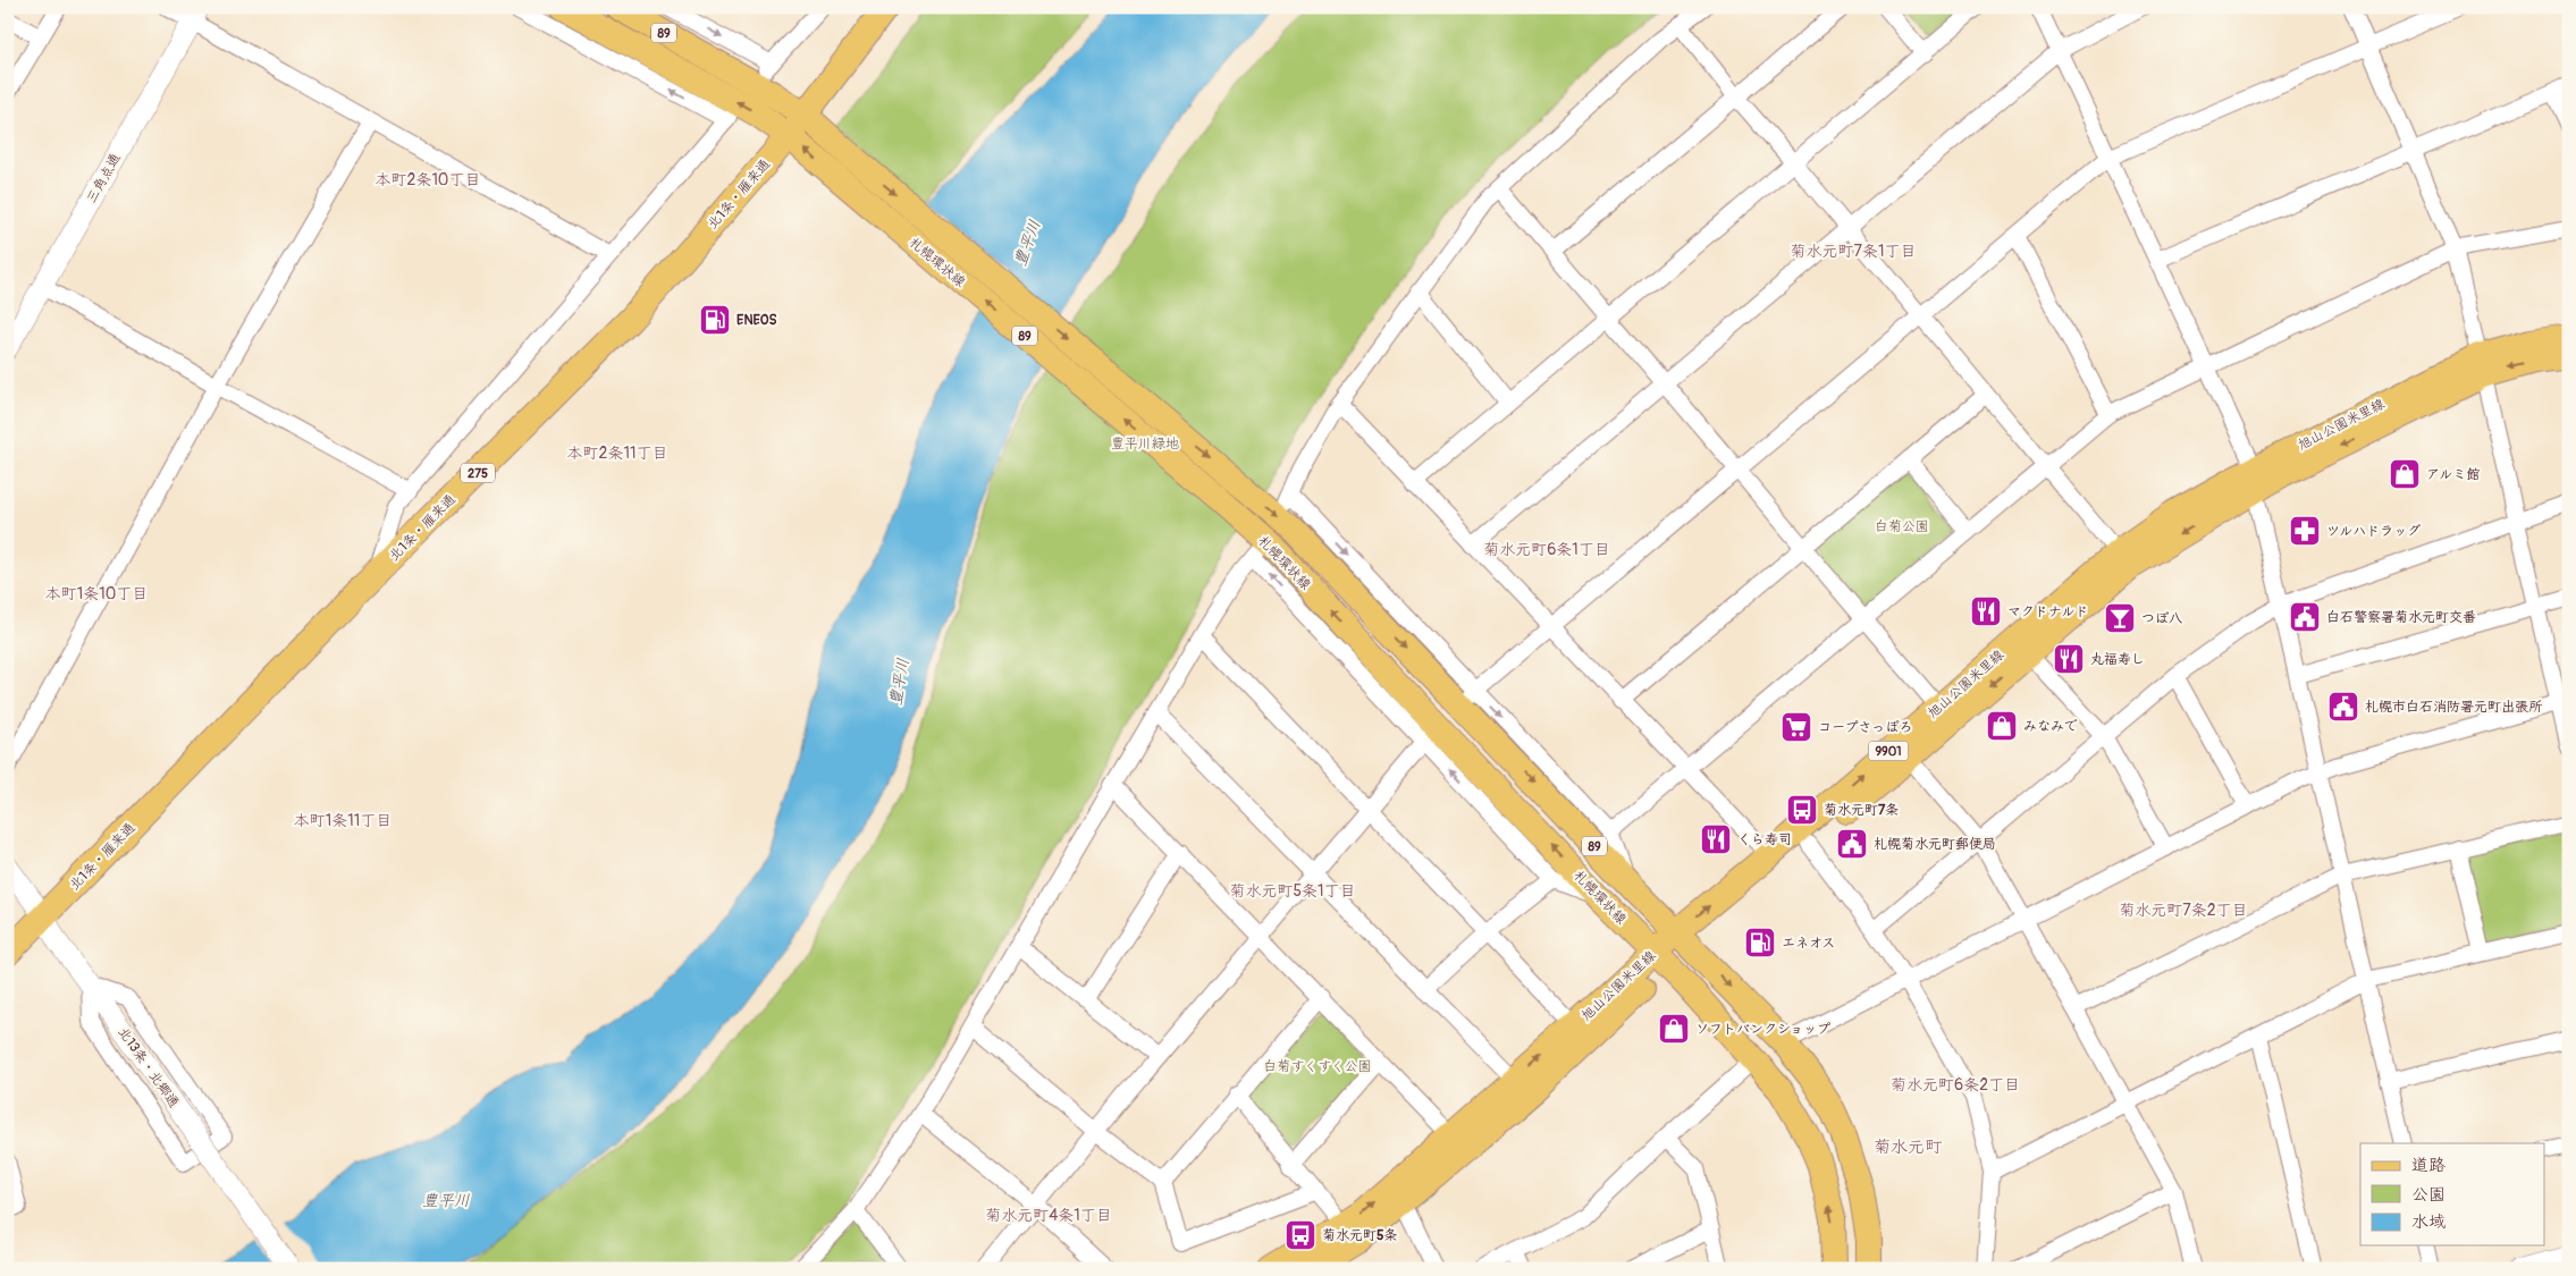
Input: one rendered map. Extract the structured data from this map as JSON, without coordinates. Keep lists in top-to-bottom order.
{
  "streets": {
    "main road": [
      "89",
      "北1条・雁来通",
      "札幌環状線",
      "旭山公園米里線",
      "275",
      "9901"
    ],
    "street": ["三角点通", "北13条・北郷通"]
  },
  "crossings": [
    ["北1条・雁来通", "札幌環状線"],
    ["北1条・雁来通", "北13条・北郷通"],
    ["札幌環状線", "旭山公園米里線"]
  ],
  "districts": [
    "本町2条10丁目",
    "菊水元町7条1丁目",
    "本町2条11丁目",
    "菊水元町6条1丁目",
    "本町1条10丁目",
    "本町1条11丁目",
    "菊水元町5条1丁目",
    "菊水元町7条2丁目",
    "菊水元町6条2丁目",
    "菊水元町",
    "菊水元町4条1丁目"
  ],
  "water": ["豊平川"],
  "parks": ["豊平川緑地", "白菊公園", "白菊すくすく公園"],
  "places": {
    "fuel station": ["ENEOS", "エネオス"],
    "shop": ["アルミ館", "みなみで", "ソフトバンクショップ"],
    "pharmacy": ["ツルハドラッグ"],
    "restaurant": ["マクドナルド", "丸福寿し", "くら寿司"],
    "public building": ["白石警察署菊水元町交番", "札幌市白石消防署元町出張所", "札幌菊水元町郵便局"],
    "bar": ["つぼ八"],
    "supermarket": ["コープさっぽろ"],
    "bus stop": ["菊水元町7条", "菊水元町5条"]
  },
  "legend": ["道路", "公園", "水域"]
}
